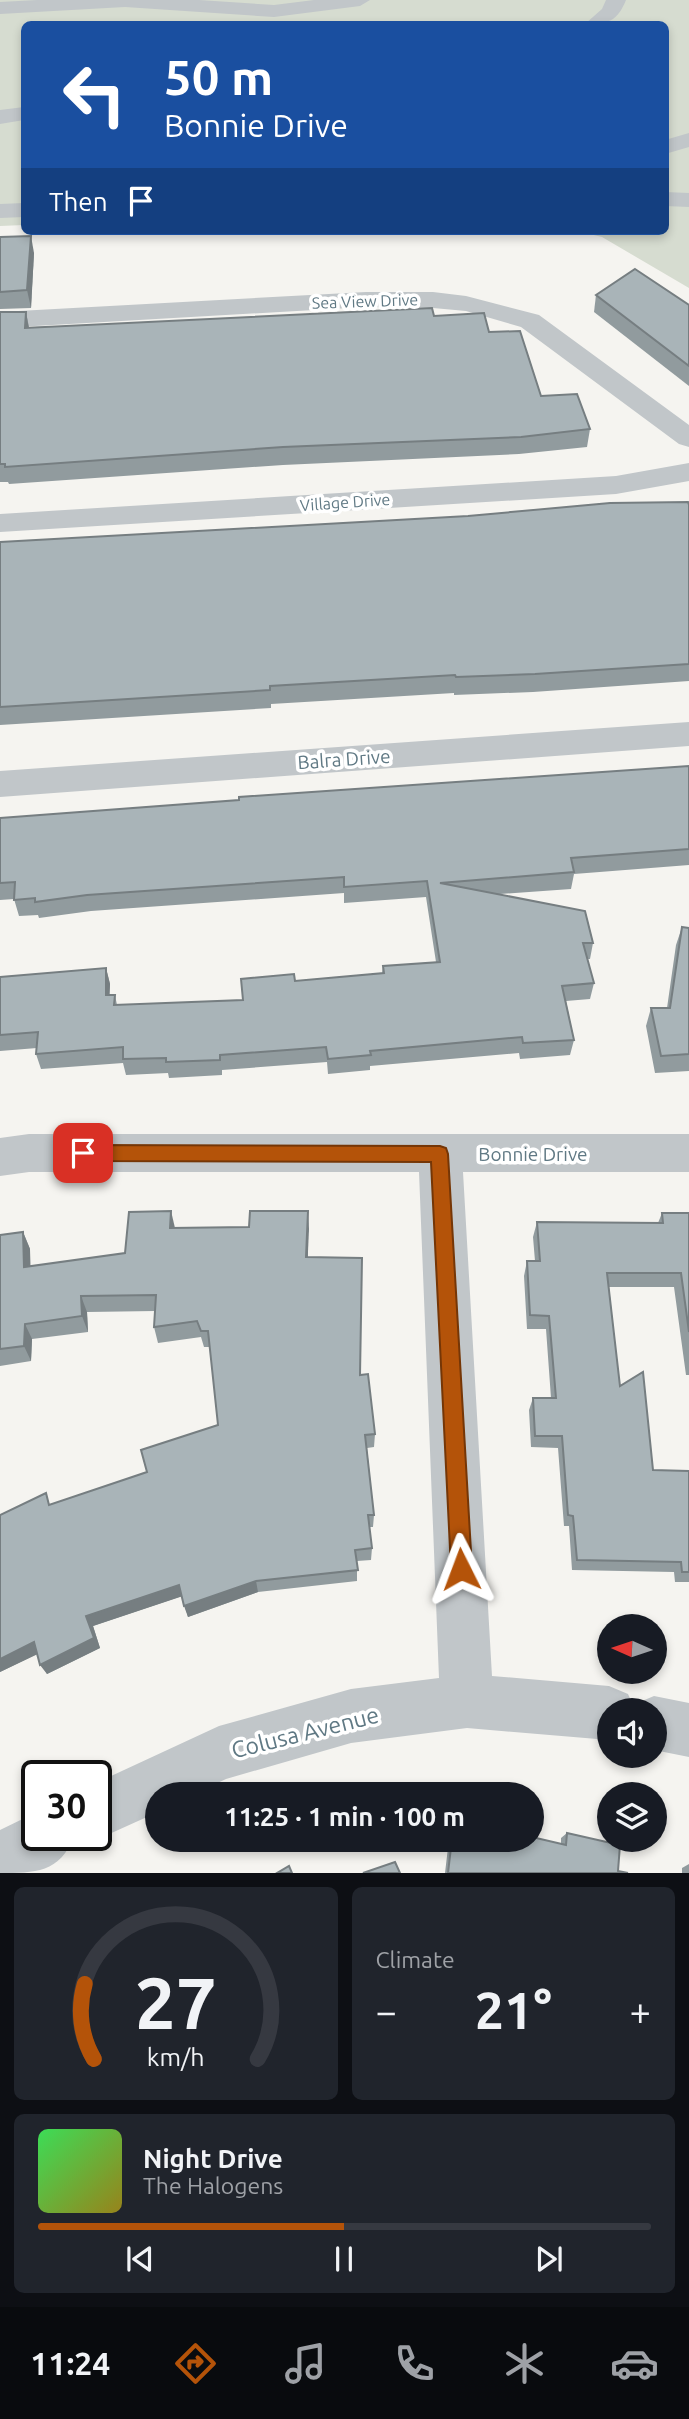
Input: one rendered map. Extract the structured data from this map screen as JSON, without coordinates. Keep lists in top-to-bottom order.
{
  "streets": {
    "street": [
      "Sea View Drive",
      "Village Drive",
      "Balra Drive",
      "Bonnie Drive",
      "Colusa Avenue"
    ]
  },
  "north": "left",
  "page": {
    "turn": ["50 m", "Bonnie Drive"],
    "then": "Then",
    "limit": "30",
    "trip": "11:25 · 1 min · 100 m",
    "tile": "Climate",
    "heat": ["−", "21°", "+"],
    "song": ["Night Drive", "The Halogens"],
    "tabs": "11:24",
    "gauge": ["27", "km/h"]
  }
}
